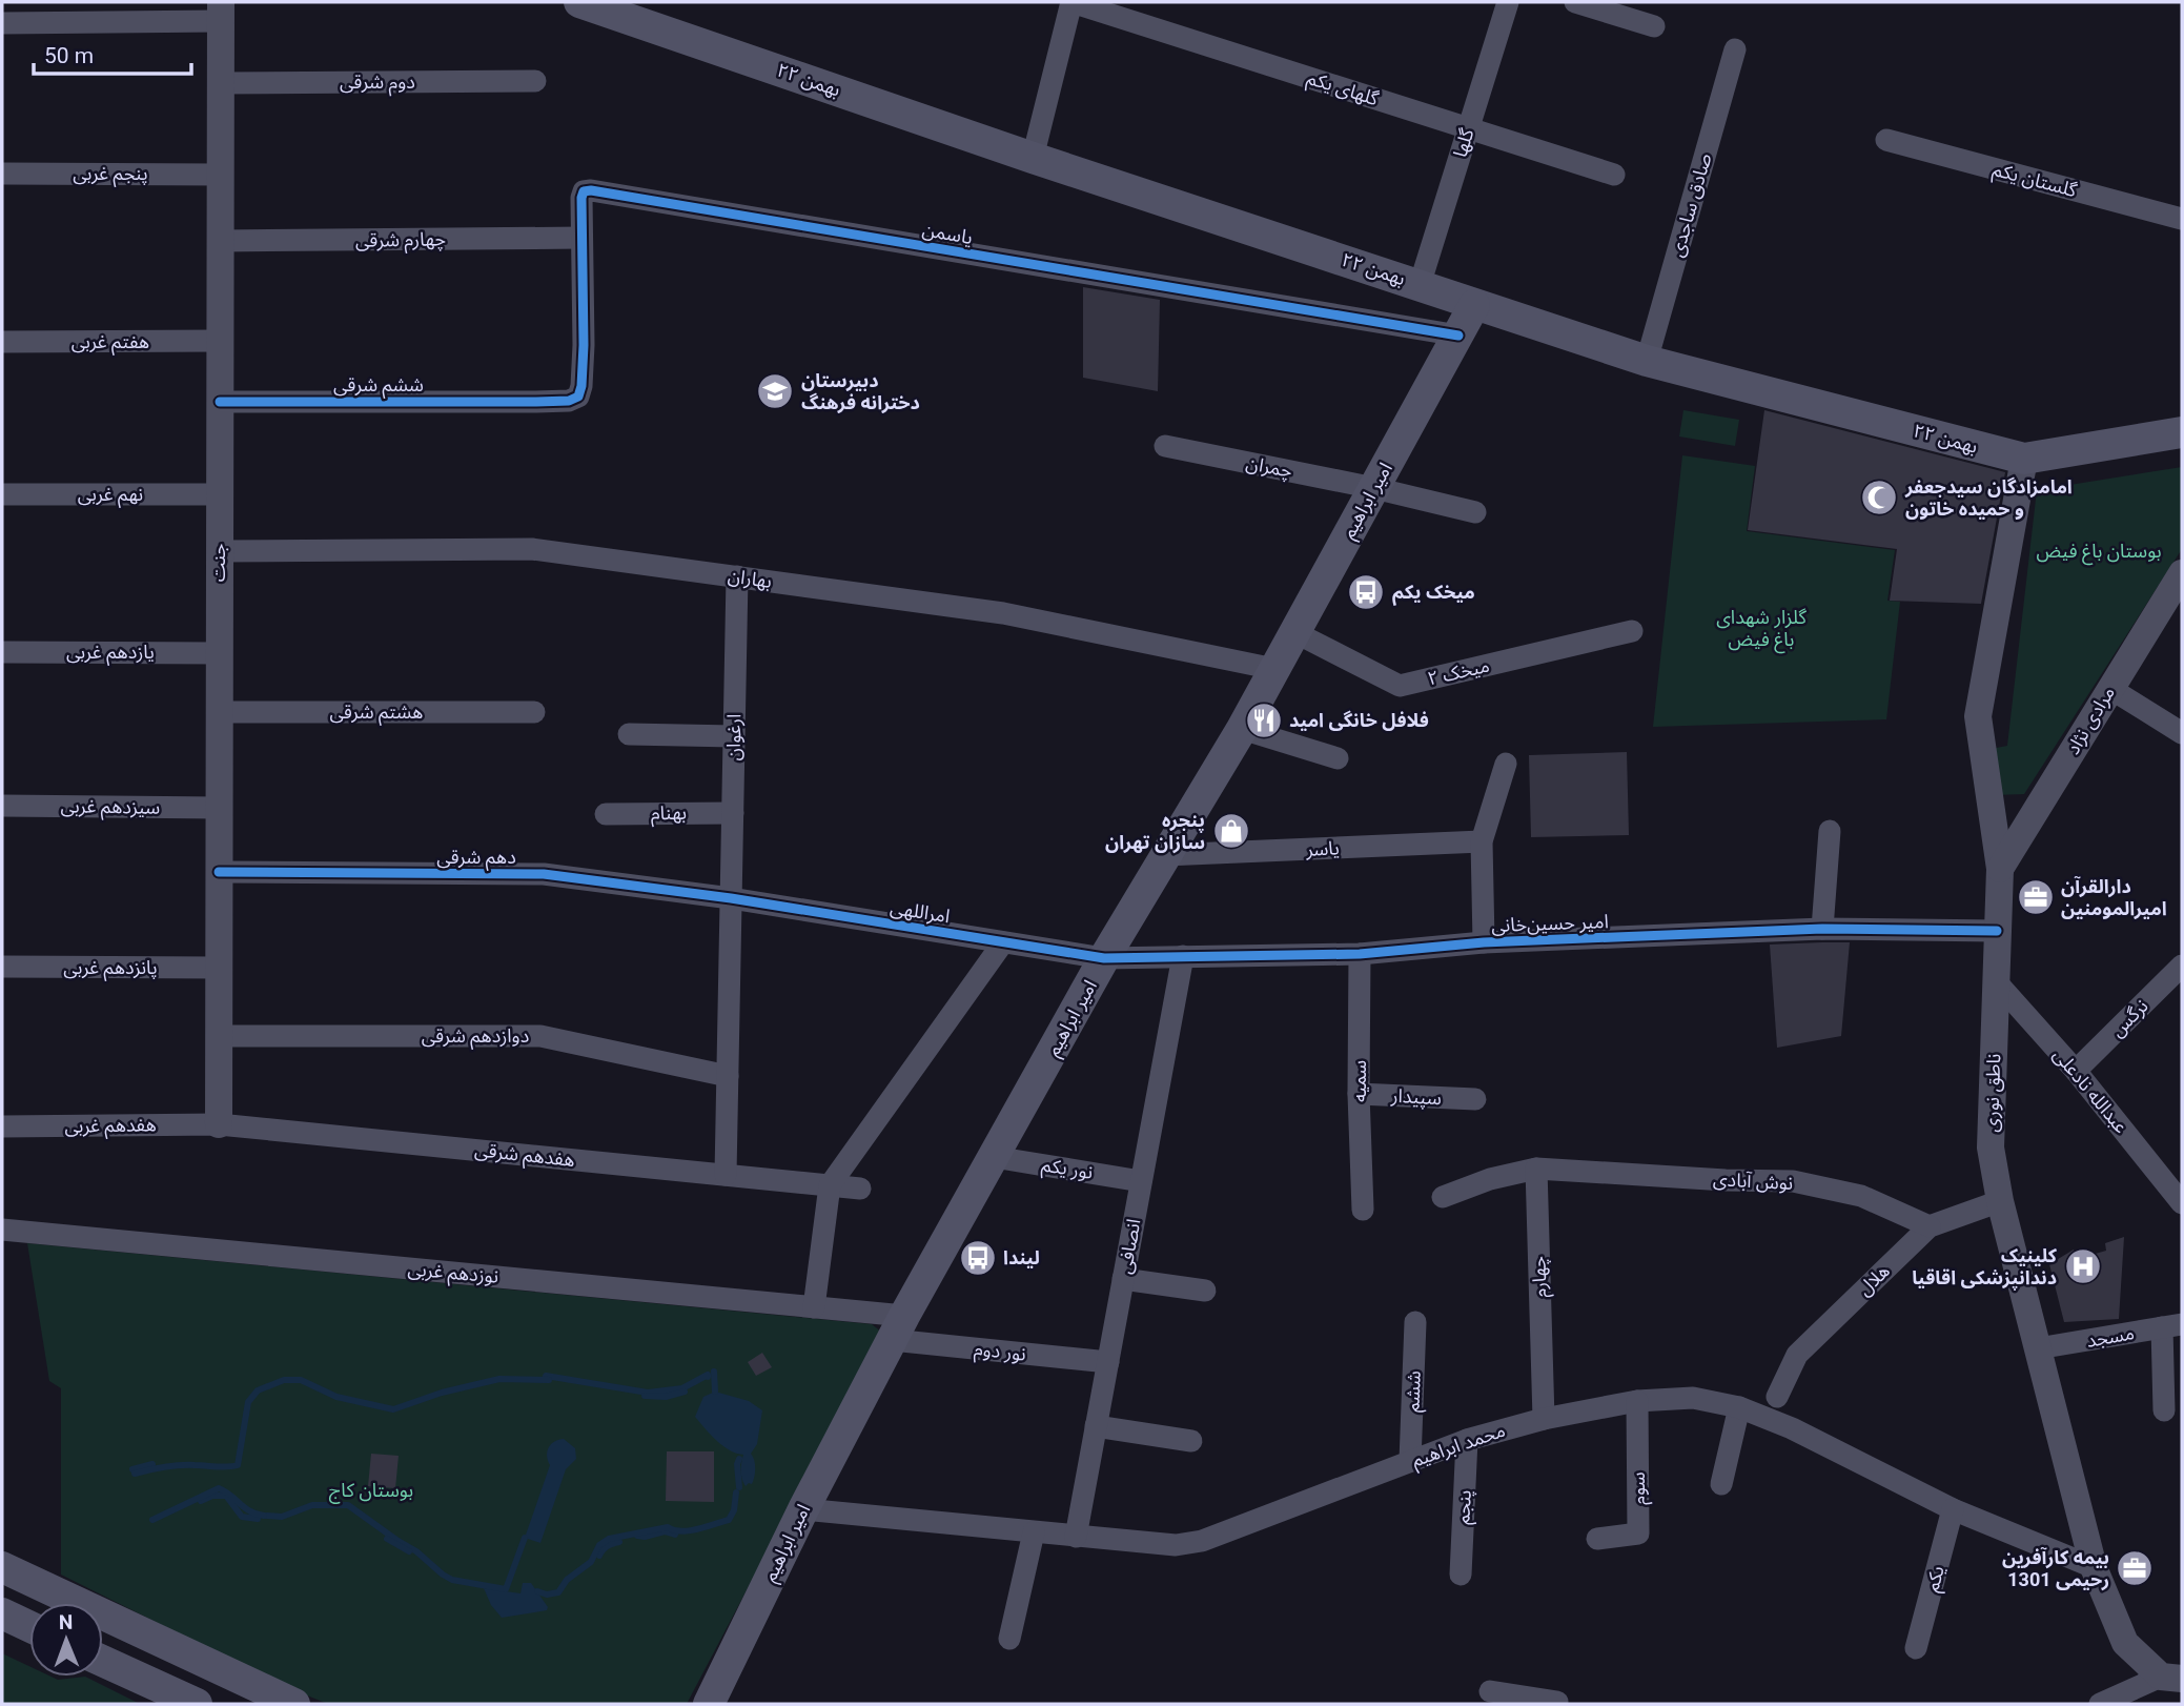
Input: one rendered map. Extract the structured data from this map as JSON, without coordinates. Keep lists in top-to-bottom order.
{
  "streets": {
    "main road": ["۲۲ بهمن", "امیر ابراهیم"],
    "street": [
      "دوم شرقی",
      "گلهای یکم",
      "گلها",
      "پنجم غربی",
      "گلستان یکم",
      "صادق ساجدی",
      "یاسمن",
      "چهارم شرقی",
      "هفتم غربی",
      "ششم شرقی",
      "چمران",
      "نهم غربی",
      "جنت",
      "بهاران",
      "یازدهم غربی",
      "میخک ۲",
      "هشتم شرقی",
      "مرادی نژاد",
      "ارغوان",
      "سیزدهم غربی",
      "بهنام",
      "یاسر",
      "دهم شرقی",
      "امراللهی",
      "امیر حسین‌خانی",
      "پانزدهم غربی",
      "نرگس",
      "دوازدهم شرقی",
      "سمیه",
      "عبدالله نادعلی",
      "ناطق نوری",
      "سپیدار",
      "هفدهم غربی",
      "هفدهم شرقی",
      "نور یکم",
      "نوش آبادی",
      "انصافی",
      "نوزدهم غربی",
      "چهارم",
      "هلال",
      "مسجد",
      "نور دوم",
      "ششم",
      "محمد ابراهیم",
      "سوم",
      "پنجم",
      "یکم"
    ]
  },
  "crossings": [
    ["۲۲ بهمن", "گلها"],
    ["۲۲ بهمن", "صادق ساجدی"],
    ["۲۲ بهمن", "امیر ابراهیم"],
    ["۲۲ بهمن", "ناطق نوری"],
    ["دوم شرقی", "جنت"],
    ["گلهای یکم", "گلها"],
    ["پنجم غربی", "جنت"],
    ["یاسمن", "چهارم شرقی"],
    ["یاسمن", "ششم شرقی"],
    ["یاسمن", "امیر ابراهیم"],
    ["چهارم شرقی", "جنت"],
    ["هفتم غربی", "جنت"],
    ["ششم شرقی", "جنت"],
    ["چمران", "امیر ابراهیم"],
    ["نهم غربی", "جنت"],
    ["امیر ابراهیم", "بهاران"],
    ["امیر ابراهیم", "میخک ۲"],
    ["امیر ابراهیم", "یاسر"],
    ["امیر ابراهیم", "امراللهی"],
    ["امیر ابراهیم", "امیر حسین‌خانی"],
    ["امیر ابراهیم", "نور یکم"],
    ["امیر ابراهیم", "نوزدهم غربی"],
    ["امیر ابراهیم", "نور دوم"],
    ["امیر ابراهیم", "محمد ابراهیم"],
    ["جنت", "بهاران"],
    ["جنت", "یازدهم غربی"],
    ["جنت", "هشتم شرقی"],
    ["جنت", "سیزدهم غربی"],
    ["جنت", "دهم شرقی"],
    ["جنت", "پانزدهم غربی"],
    ["جنت", "دوازدهم شرقی"],
    ["جنت", "هفدهم غربی"],
    ["جنت", "هفدهم شرقی"],
    ["بهاران", "ارغوان"],
    ["مرادی نژاد", "ناطق نوری"],
    ["ارغوان", "بهنام"],
    ["ارغوان", "دهم شرقی"],
    ["ارغوان", "امراللهی"],
    ["ارغوان", "دوازدهم شرقی"],
    ["ارغوان", "هفدهم شرقی"],
    ["دهم شرقی", "امراللهی"],
    ["امراللهی", "امیر حسین‌خانی"],
    ["امیر حسین‌خانی", "سمیه"],
    ["امیر حسین‌خانی", "ناطق نوری"],
    ["امیر حسین‌خانی", "انصافی"],
    ["نرگس", "عبدالله نادعلی"],
    ["سمیه", "سپیدار"],
    ["عبدالله نادعلی", "ناطق نوری"],
    ["ناطق نوری", "هلال"],
    ["ناطق نوری", "مسجد"],
    ["ناطق نوری", "محمد ابراهیم"],
    ["هفدهم غربی", "هفدهم شرقی"],
    ["نور یکم", "انصافی"],
    ["نوش آبادی", "چهارم"],
    ["نوش آبادی", "هلال"],
    ["انصافی", "نور دوم"],
    ["انصافی", "محمد ابراهیم"],
    ["نوزدهم غربی", "نور دوم"],
    ["چهارم", "محمد ابراهیم"],
    ["ششم", "محمد ابراهیم"],
    ["محمد ابراهیم", "سوم"],
    ["محمد ابراهیم", "پنجم"],
    ["محمد ابراهیم", "یکم"]
  ],
  "parks": ["بوستان باغ فیض", "گلزار شهدای باغ فیض", "بوستان کاج"],
  "places": {
    "school or university": ["دبیرستان دخترانه فرهنگ"],
    "mosque": ["امامزادگان سیدجعفر و حمیده خاتون"],
    "bus stop": ["میخک یکم", "لیندا"],
    "restaurant": ["فلافل خانگی امید"],
    "shop": ["پنجره سازان تهران"],
    "office": ["دارالقرآن امیرالمومنین", "بیمه کارآفرین 1301 رحیمی"],
    "hospital": ["کلینیک دندانپزشکی اقاقیا"]
  },
  "scale_bar": "50 m",
  "north": "top"
}
